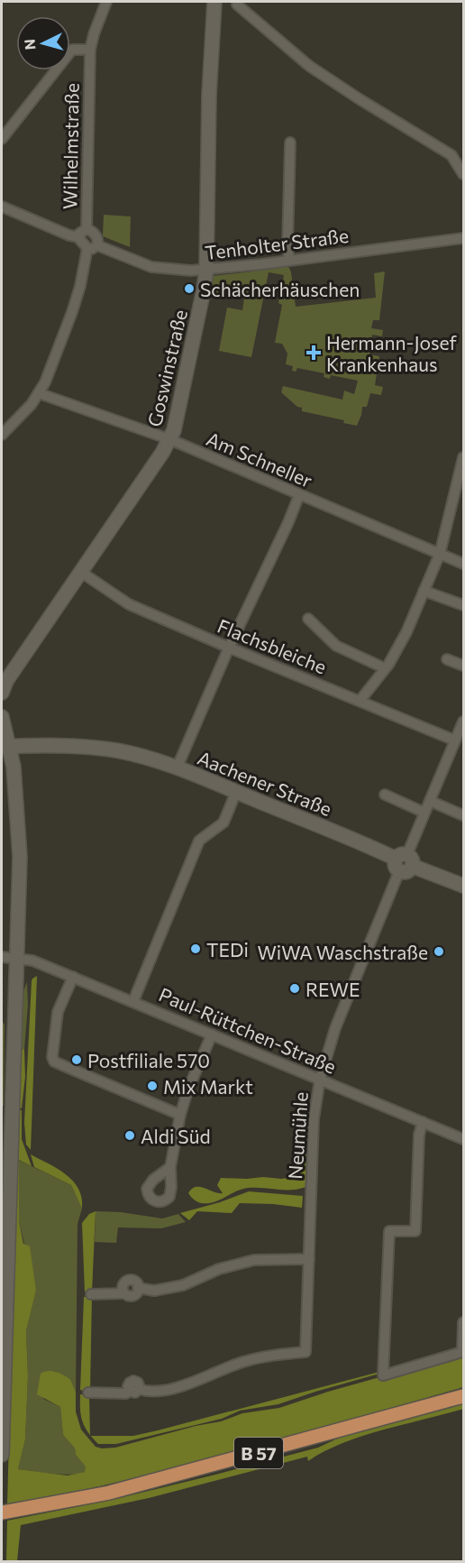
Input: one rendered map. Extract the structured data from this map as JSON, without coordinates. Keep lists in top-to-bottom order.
{
  "streets": {
    "main road": ["Goswinstraße", "Aachener Straße", "B 57"],
    "street": [
      "Wilhelmstraße",
      "Tenholter Straße",
      "Am Schneller",
      "Flachsbleiche",
      "Paul-Rüttchen-Straße",
      "Neumühle"
    ]
  },
  "crossings": [
    ["Wilhelmstraße", "Tenholter Straße"],
    ["Tenholter Straße", "Goswinstraße"],
    ["Goswinstraße", "Am Schneller"],
    ["Goswinstraße", "Flachsbleiche"],
    ["Flachsbleiche", "Neumühle"],
    ["Aachener Straße", "Neumühle"],
    ["Paul-Rüttchen-Straße", "Neumühle"]
  ],
  "places": {
    "other": [
      "Schächerhäuschen",
      "TEDi",
      "WiWA Waschstraße",
      "REWE",
      "Postfiliale 570",
      "Mix Markt",
      "Aldi Süd"
    ],
    "health": ["Hermann-Josef Krankenhaus"]
  },
  "north": "left"
}
